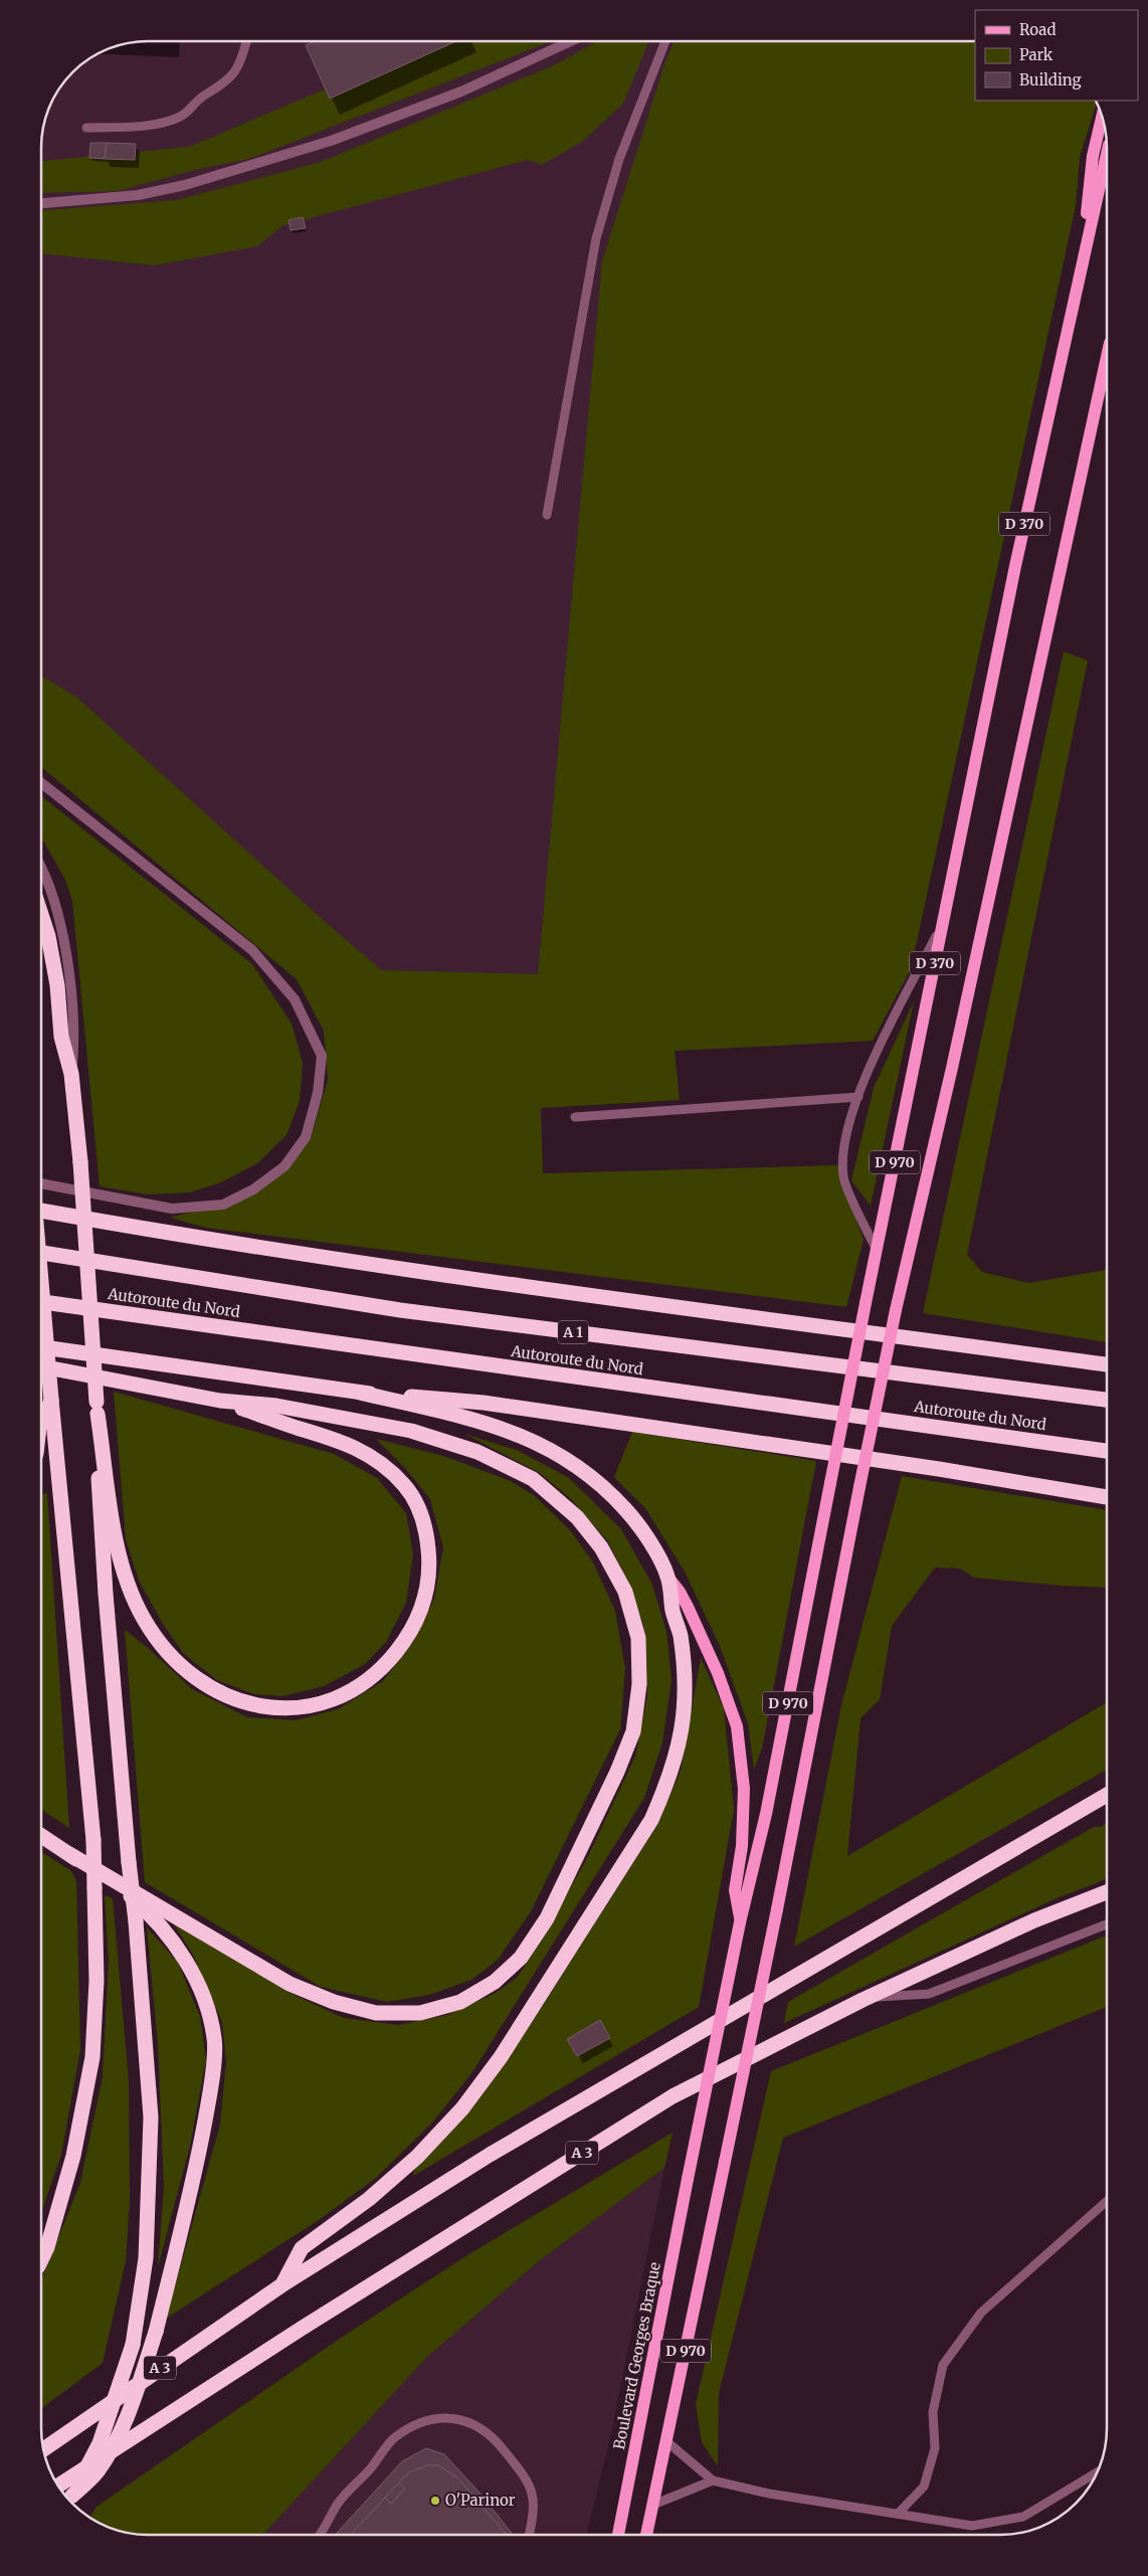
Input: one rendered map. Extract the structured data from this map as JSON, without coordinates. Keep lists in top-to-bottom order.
{
  "streets": {
    "highway": ["Autoroute du Nord", "A 1", "A 3"],
    "main road": ["D 370", "D 970", "Boulevard Georges Braque"]
  },
  "crossings": [
    ["D 370", "D 970"],
    ["D 970", "Boulevard Georges Braque"]
  ],
  "places": ["O'Parinor"],
  "legend": ["Road", "Park", "Building"]
}
